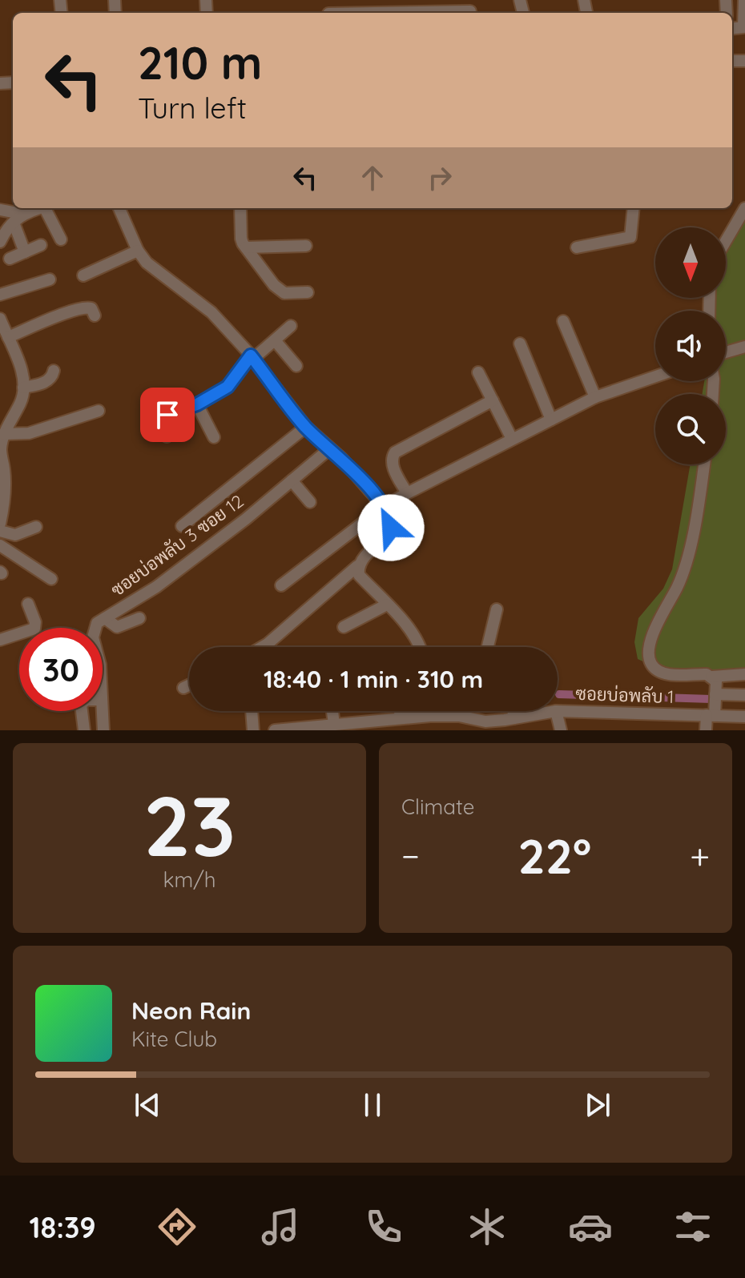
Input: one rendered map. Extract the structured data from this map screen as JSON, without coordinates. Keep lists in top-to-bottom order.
{
  "streets": {
    "street": ["ซอยบ่อพลับ 3 ซอย 12", "ซอยบ่อพลับ 1"]
  },
  "north": "bottom",
  "page": {
    "turn": ["210 m", "Turn left"],
    "limit": "30",
    "trip": "18:40 · 1 min · 310 m",
    "tile": [
      ["23", "km/h"],
      "Climate"
    ],
    "heat": ["−", "22°", "+"],
    "song": ["Neon Rain", "Kite Club"],
    "tabs": "18:39"
  }
}
